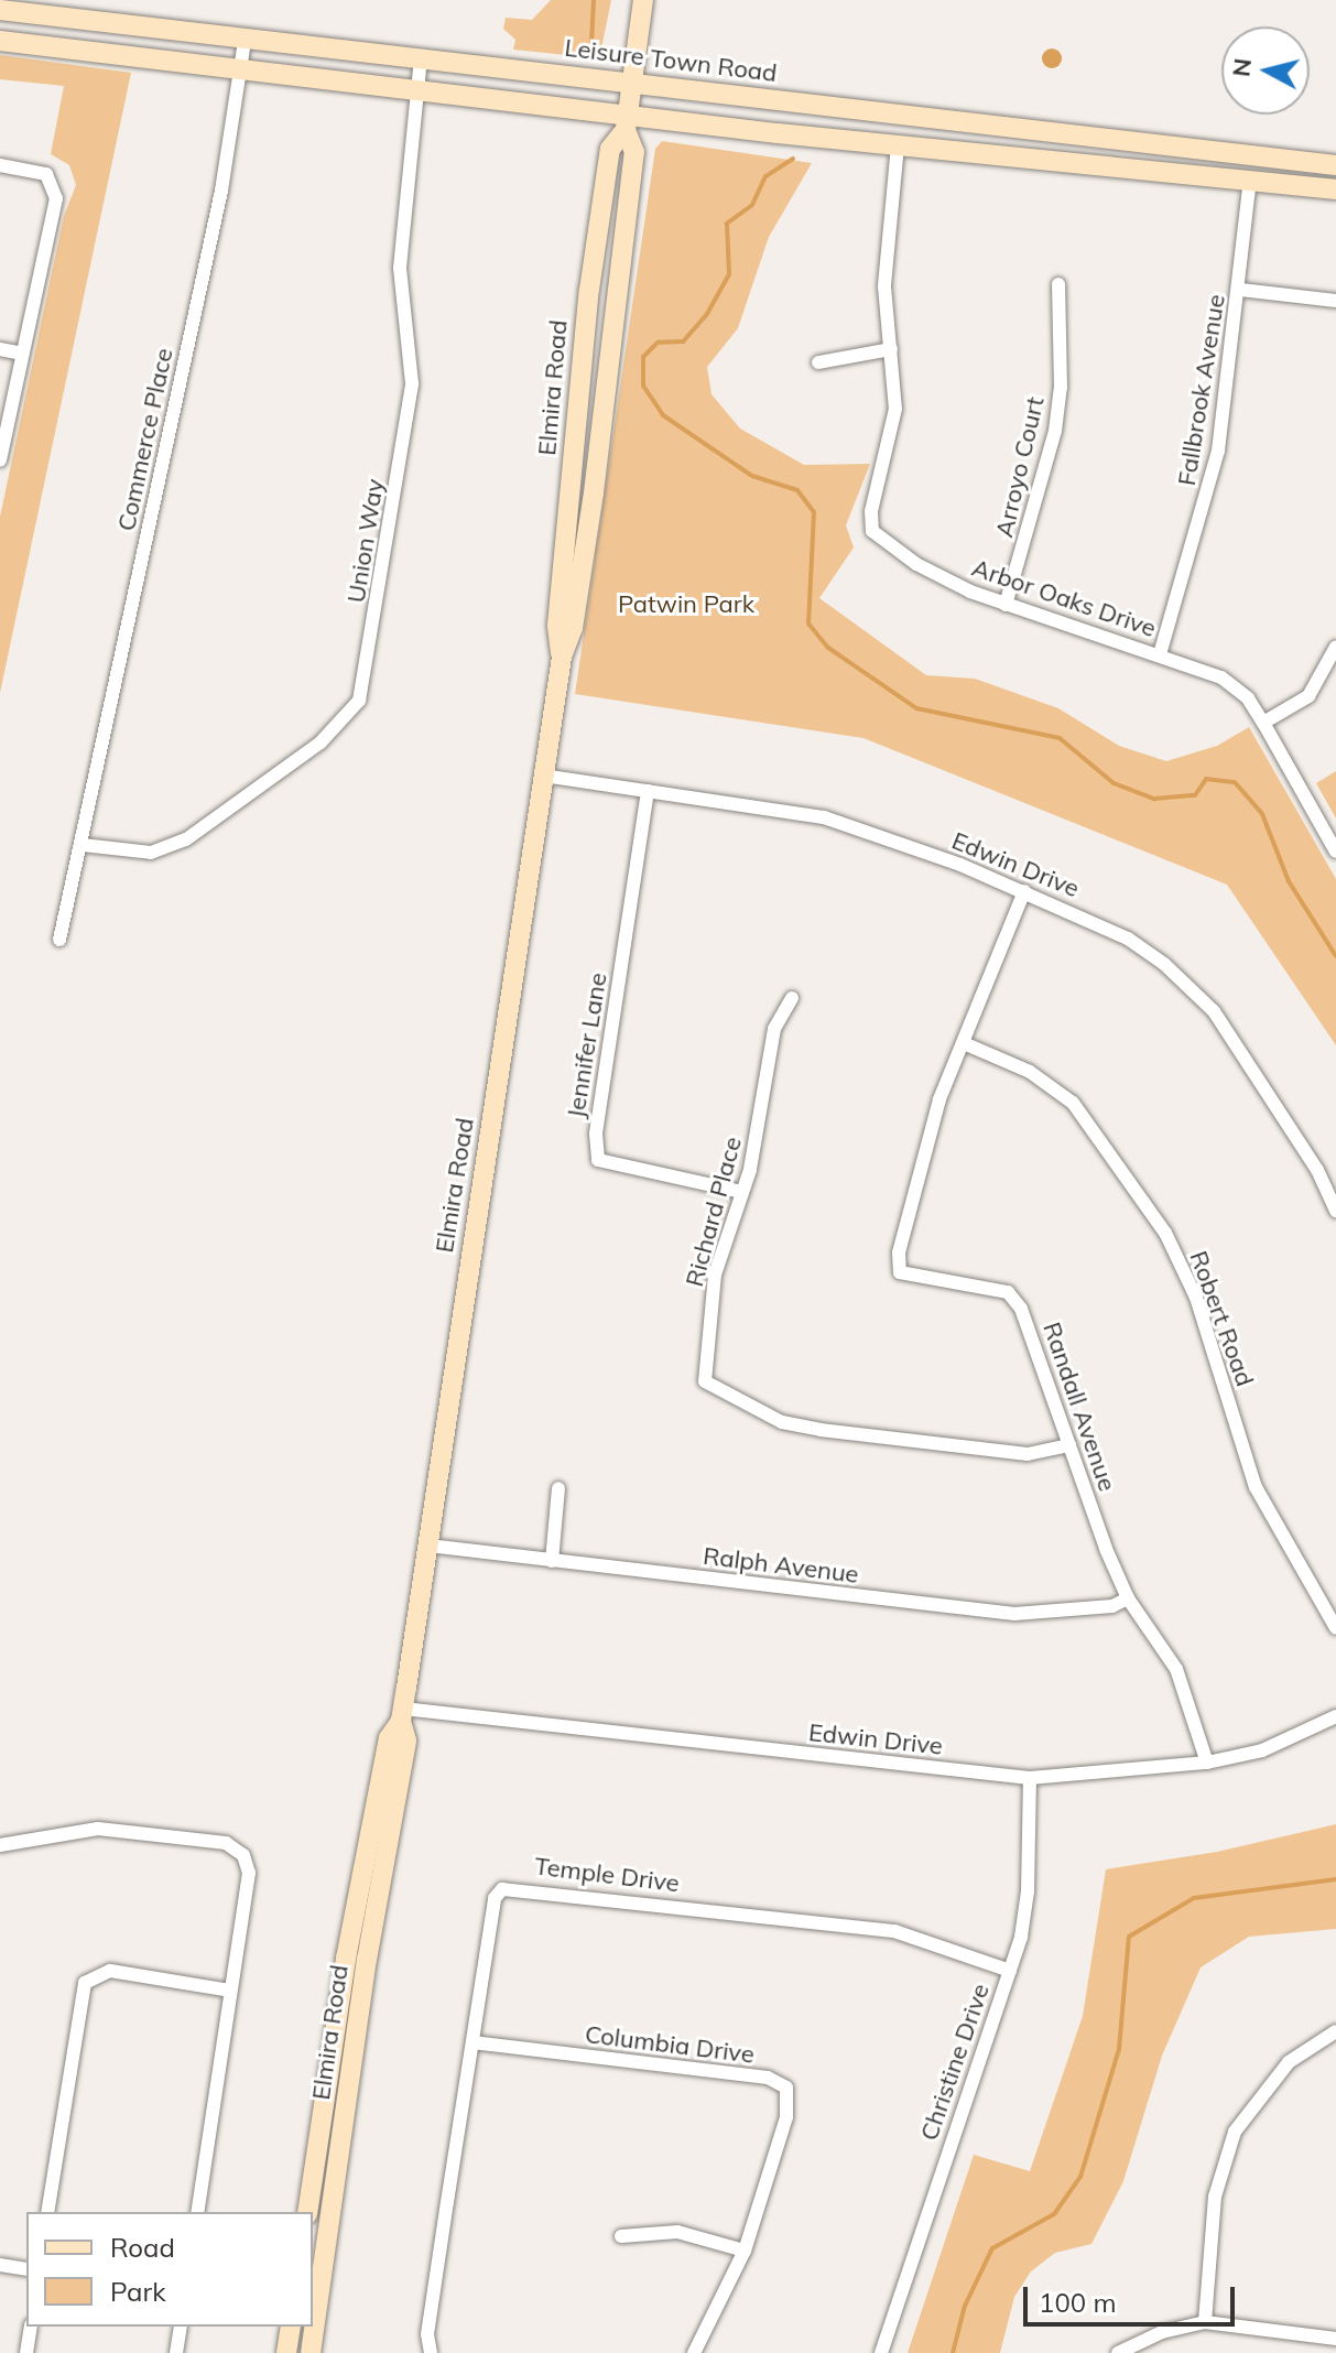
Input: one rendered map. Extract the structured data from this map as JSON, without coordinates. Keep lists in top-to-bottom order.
{
  "streets": {
    "main road": ["Leisure Town Road", "Elmira Road"],
    "street": [
      "Fallbrook Avenue",
      "Commerce Place",
      "Arroyo Court",
      "Union Way",
      "Arbor Oaks Drive",
      "Edwin Drive",
      "Jennifer Lane",
      "Richard Place",
      "Robert Road",
      "Randall Avenue",
      "Ralph Avenue",
      "Temple Drive",
      "Columbia Drive",
      "Christine Drive"
    ]
  },
  "crossings": [
    ["Leisure Town Road", "Elmira Road"],
    ["Leisure Town Road", "Commerce Place"],
    ["Leisure Town Road", "Union Way"],
    ["Elmira Road", "Edwin Drive"],
    ["Elmira Road", "Ralph Avenue"],
    ["Fallbrook Avenue", "Arbor Oaks Drive"],
    ["Commerce Place", "Union Way"],
    ["Arroyo Court", "Arbor Oaks Drive"],
    ["Edwin Drive", "Jennifer Lane"],
    ["Edwin Drive", "Randall Avenue"],
    ["Edwin Drive", "Christine Drive"],
    ["Jennifer Lane", "Richard Place"],
    ["Richard Place", "Randall Avenue"],
    ["Robert Road", "Randall Avenue"],
    ["Randall Avenue", "Ralph Avenue"],
    ["Temple Drive", "Columbia Drive"],
    ["Temple Drive", "Christine Drive"]
  ],
  "parks": ["Patwin Park"],
  "legend": ["Road", "Park"],
  "scale_bar": "100 m",
  "north": "left"
}
